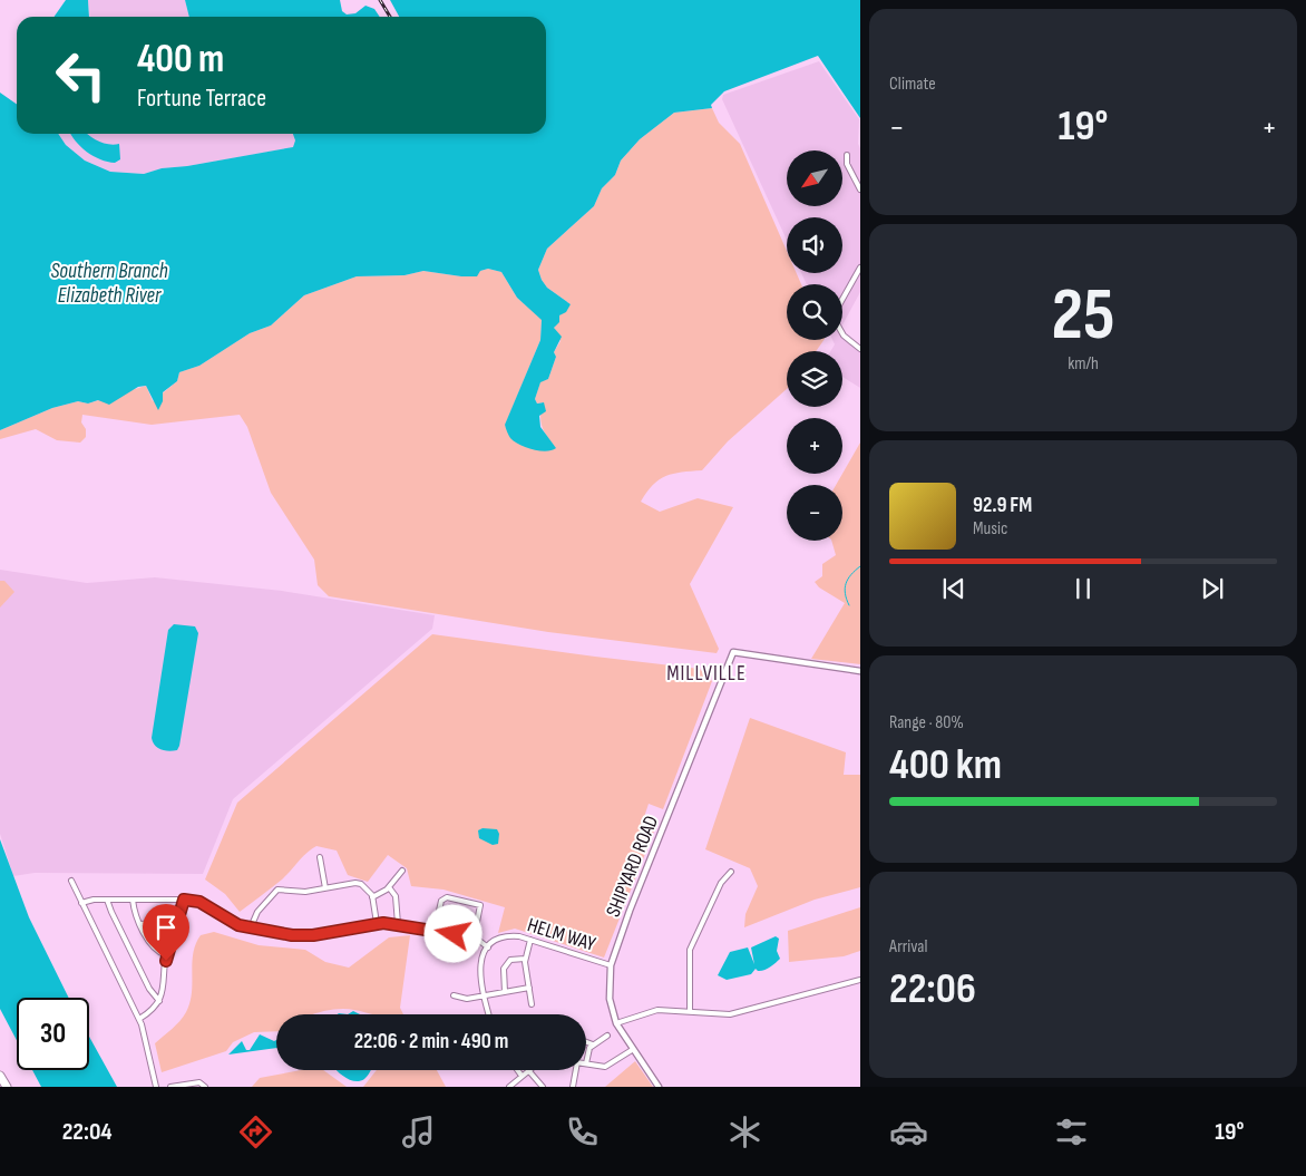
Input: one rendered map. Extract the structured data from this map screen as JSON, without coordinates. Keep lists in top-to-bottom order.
{
  "streets": {
    "street": ["SHIPYARD ROAD", "HELM WAY"]
  },
  "crossings": [
    ["SHIPYARD ROAD", "HELM WAY"]
  ],
  "districts": ["MILLVILLE"],
  "water": ["Southern Branch Elizabeth River"],
  "north": "bottom left",
  "page": {
    "tile": [
      "Climate",
      ["25", "km/h"],
      ["Range · 80%", "400 km"],
      ["Arrival", "22:06"]
    ],
    "turn": ["400 m", "Fortune Terrace"],
    "heat": ["−", "19°", "+"],
    "map_buttons": ["+", "−"],
    "song": ["92.9 FM", "Music"],
    "limit": "30",
    "trip": "22:06 · 2 min · 490 m",
    "tabs": ["22:04", "19°"]
  }
}
